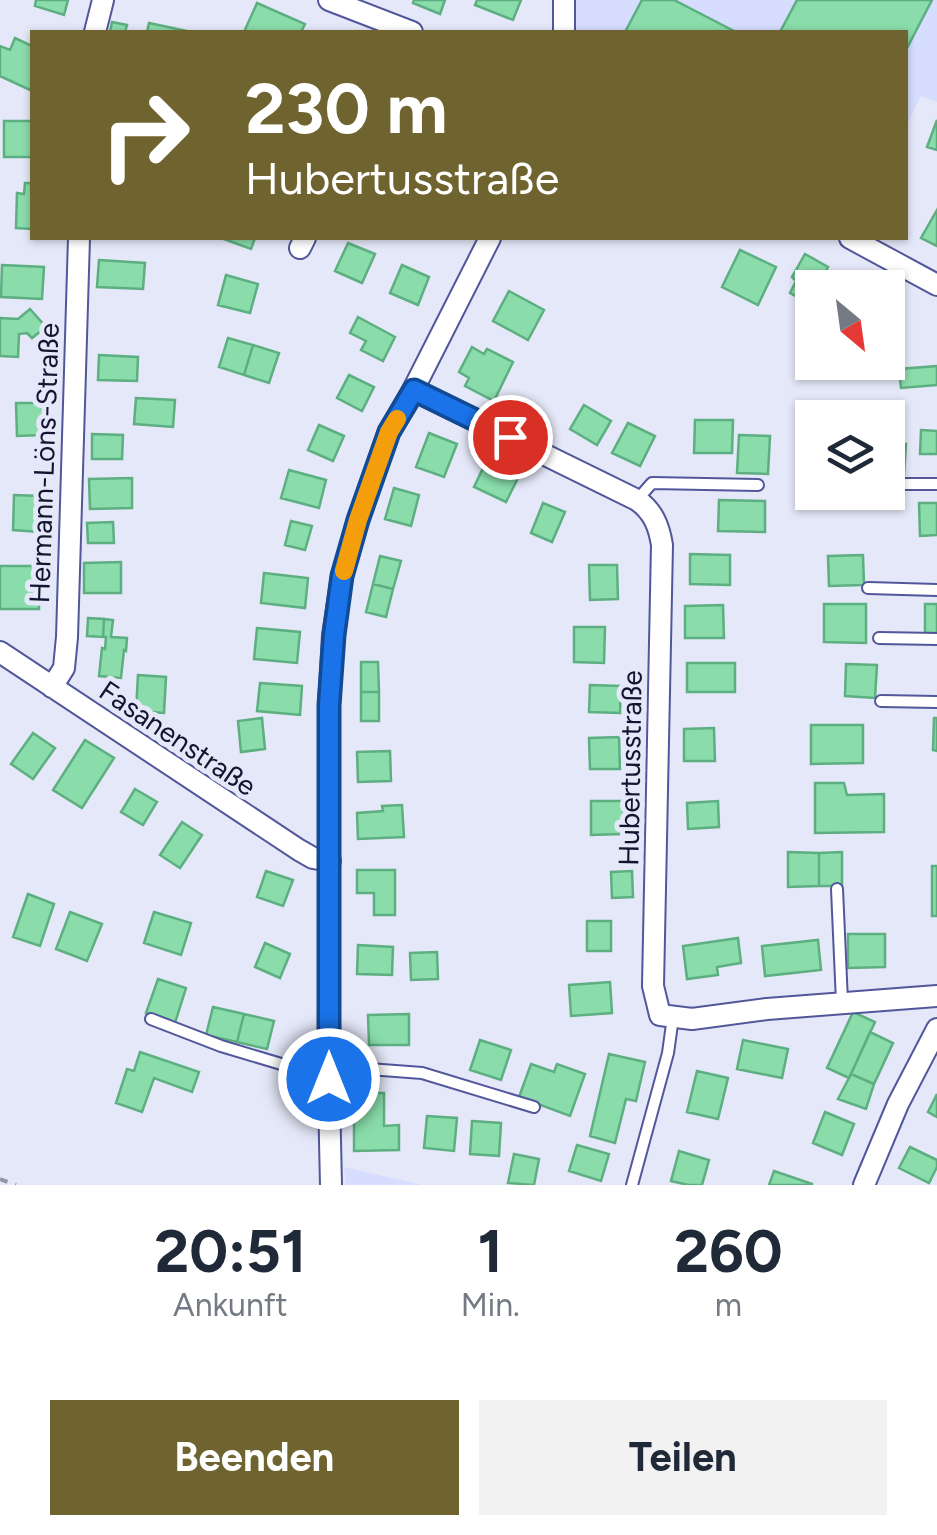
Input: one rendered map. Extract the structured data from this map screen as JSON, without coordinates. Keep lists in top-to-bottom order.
{
  "streets": {
    "street": ["Hermann-Löns-Straße", "Fasanenstraße", "Hubertusstraße"]
  },
  "crossings": [
    ["Hermann-Löns-Straße", "Fasanenstraße"]
  ],
  "north": "bottom right",
  "page": {
    "turn": ["230 m", "Hubertusstraße"],
    "eta": [
      "20:51",
      "Ankunft",
      "1",
      "Min.",
      "260",
      "m"
    ],
    "buttons": ["Beenden", "Teilen"]
  }
}
